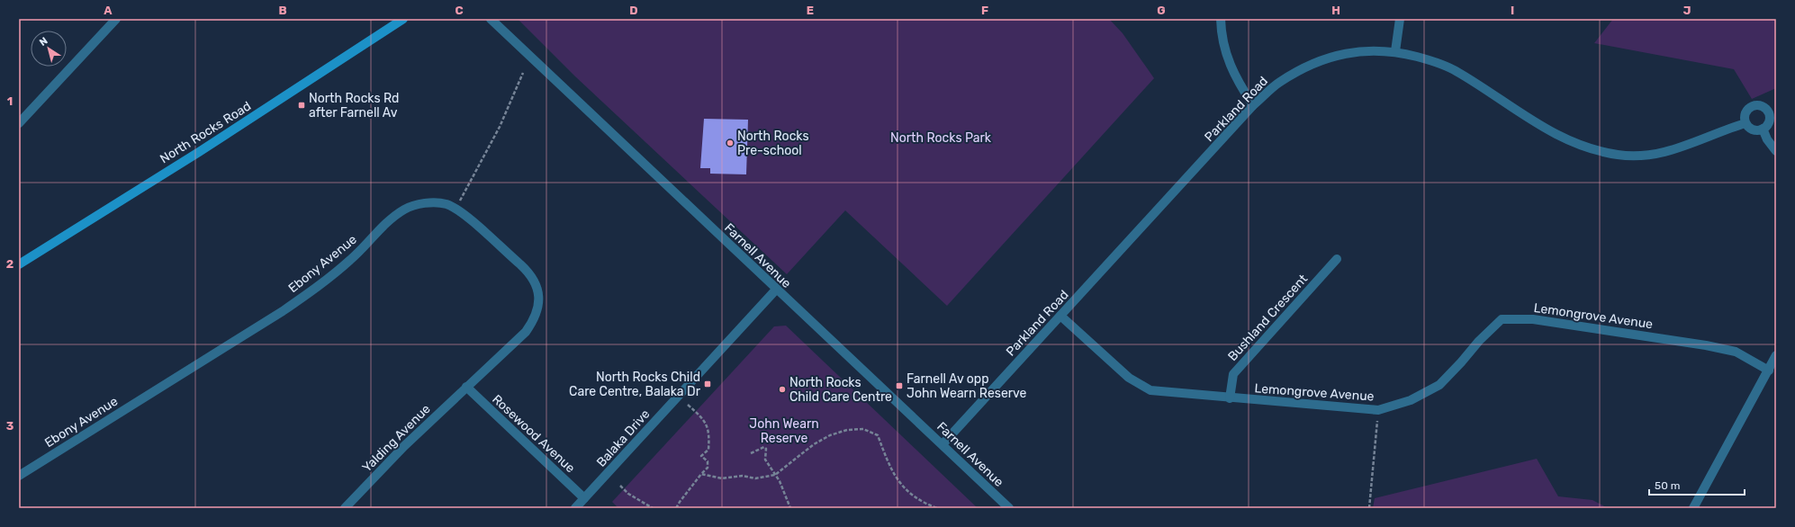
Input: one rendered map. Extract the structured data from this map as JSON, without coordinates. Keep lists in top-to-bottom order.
{
  "streets": {
    "main road": ["North Rocks Road"],
    "street": [
      "Parkland Road",
      "Farnell Avenue",
      "Ebony Avenue",
      "Lemongrove Avenue",
      "Bushland Crescent",
      "Rosewood Avenue",
      "Yalding Avenue",
      "Balaka Drive"
    ]
  },
  "crossings": [
    ["Parkland Road", "Farnell Avenue"],
    ["Parkland Road", "Lemongrove Avenue"],
    ["Farnell Avenue", "Balaka Drive"],
    ["Ebony Avenue", "Rosewood Avenue"],
    ["Ebony Avenue", "Yalding Avenue"],
    ["Lemongrove Avenue", "Bushland Crescent"],
    ["Rosewood Avenue", "Yalding Avenue"],
    ["Rosewood Avenue", "Balaka Drive"]
  ],
  "parks": ["North Rocks Park", "John Wearn Reserve"],
  "places": {
    "transit": ["North Rocks Rd after Farnell Av", "North Rocks Child Care Centre, Balaka Dr", "Farnell Av opp John Wearn Reserve"],
    "other": ["North Rocks Pre-school", "North Rocks Child Care Centre"]
  },
  "scale_bar": "50 m",
  "north": "top left",
  "grid": {
    "columns": [
      "A",
      "B",
      "C",
      "D",
      "E",
      "F",
      "G",
      "H",
      "I",
      "J"
    ],
    "rows": ["1", "2", "3"]
  }
}
